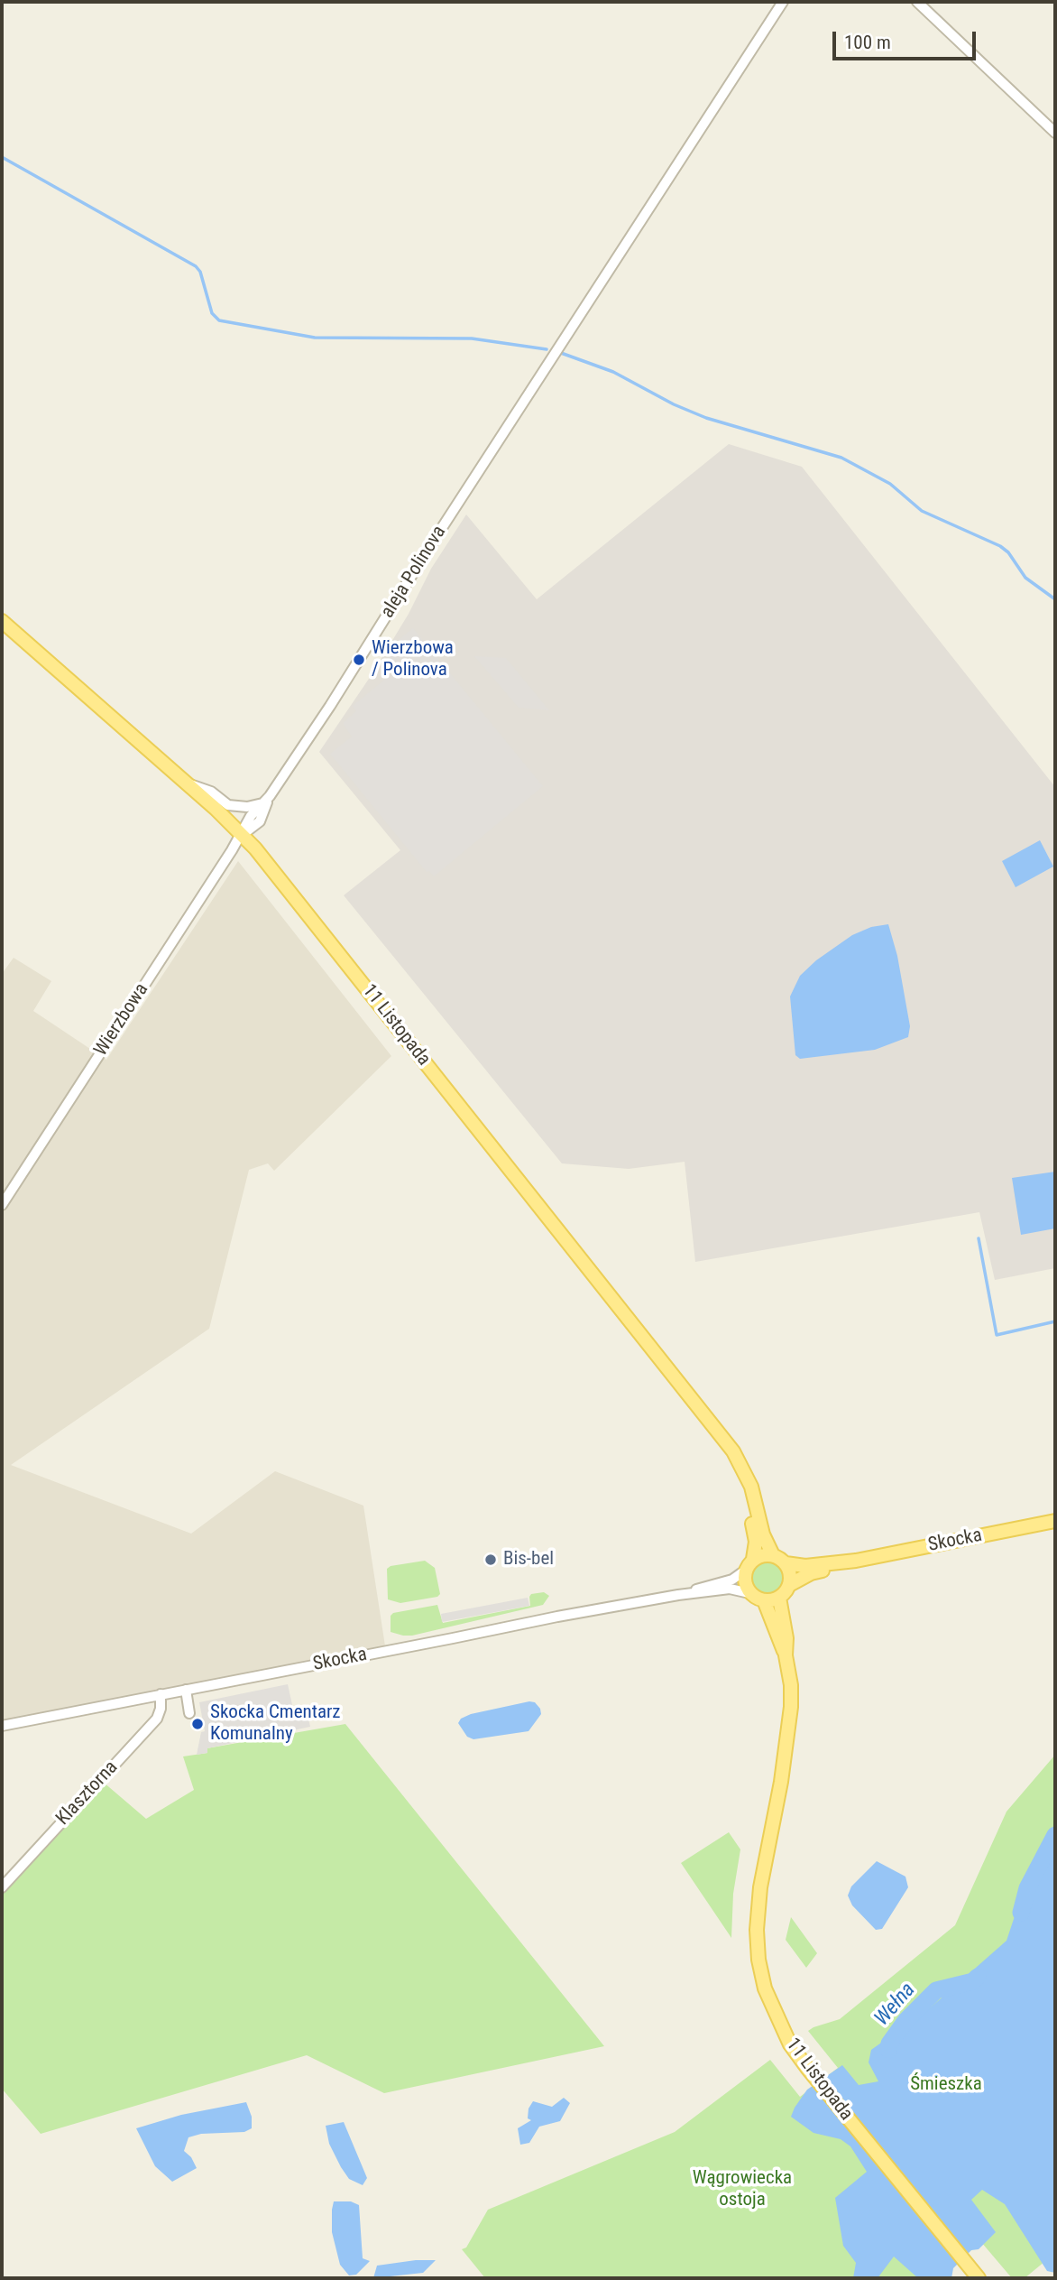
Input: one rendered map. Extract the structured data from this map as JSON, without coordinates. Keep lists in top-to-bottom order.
{
  "streets": {
    "main road": ["11 Listopada", "Skocka"],
    "street": ["aleja Polinova", "Wierzbowa", "Klasztorna"]
  },
  "crossings": [
    ["aleja Polinova", "Wierzbowa"],
    ["aleja Polinova", "11 Listopada"],
    ["Wierzbowa", "11 Listopada"],
    ["11 Listopada", "Skocka"],
    ["Skocka", "Klasztorna"]
  ],
  "water": ["Wełna"],
  "parks": ["Śmieszka", "Wągrowiecka ostoja"],
  "places": ["Wierzbowa / Polinova", "Bis-bel", "Skocka Cmentarz Komunalny"],
  "scale_bar": "100 m"
}
